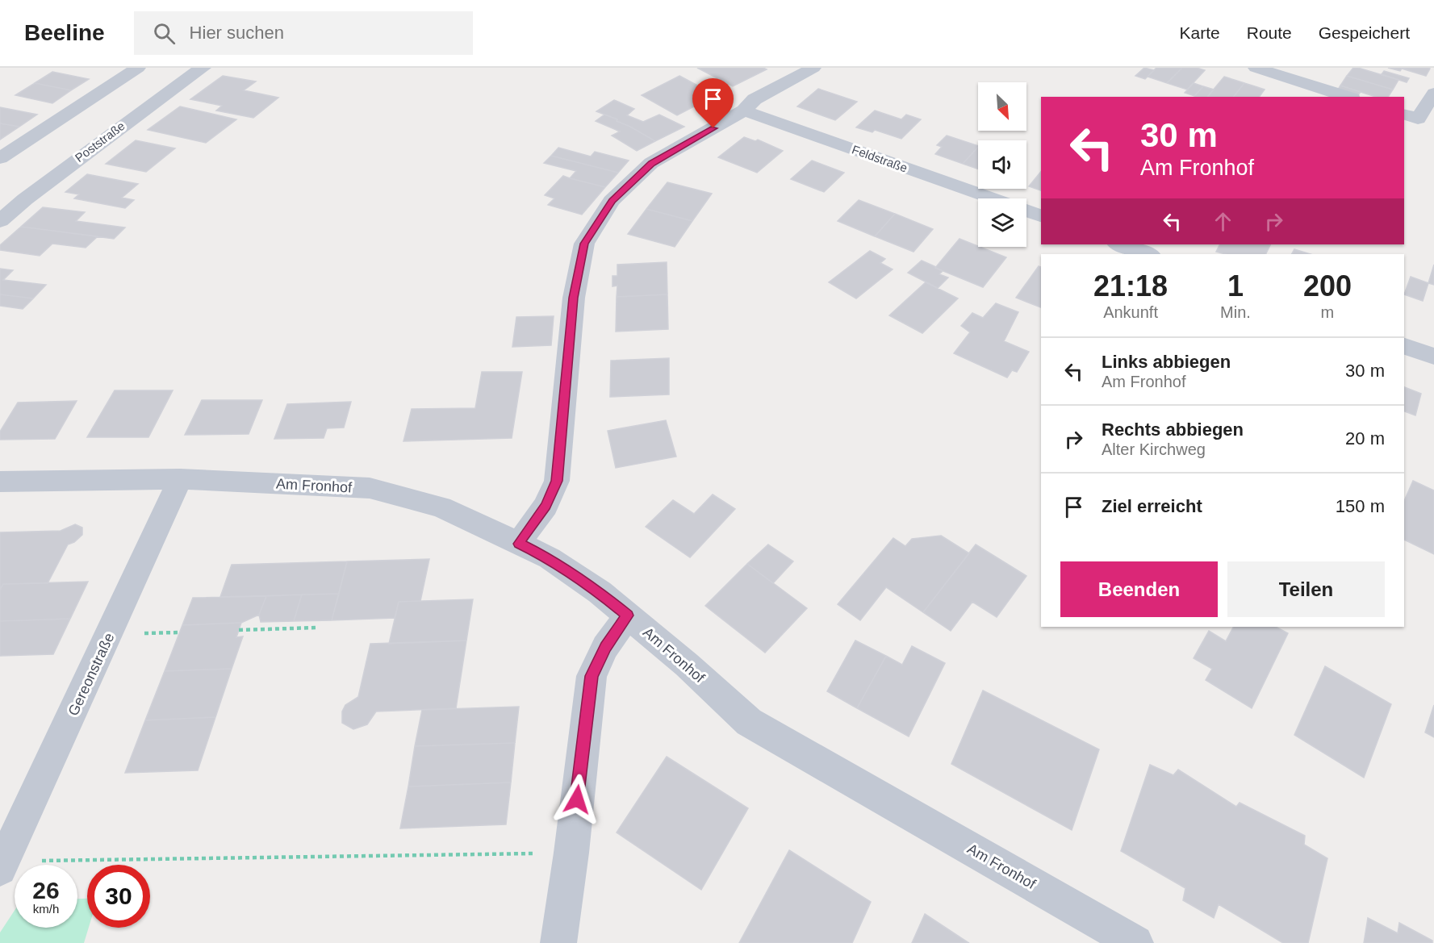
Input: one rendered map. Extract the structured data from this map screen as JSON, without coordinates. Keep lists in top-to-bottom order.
{
  "streets": {
    "street": [
      "Poststraße",
      "Feldstraße",
      "Am Fronhof",
      "Gereonstraße"
    ]
  },
  "crossings": [
    ["Am Fronhof", "Gereonstraße"]
  ],
  "north": "bottom right",
  "page": {
    "header": "Beeline",
    "search": "Hier suchen",
    "nav": ["Karte", "Route", "Gespeichert"],
    "turn": ["30 m", "Am Fronhof"],
    "eta": [
      "21:18",
      "Ankunft",
      "1",
      "Min.",
      "200",
      "m"
    ],
    "list": [
      {
        "name": "Links abbiegen",
        "note": "Am Fronhof",
        "value": "30 m"
      },
      {
        "name": "Rechts abbiegen",
        "note": "Alter Kirchweg",
        "value": "20 m"
      },
      {
        "name": "Ziel erreicht",
        "value": "150 m"
      }
    ],
    "buttons": ["Beenden", "Teilen"],
    "speed": "26 km/h",
    "limit": "30"
  }
}
